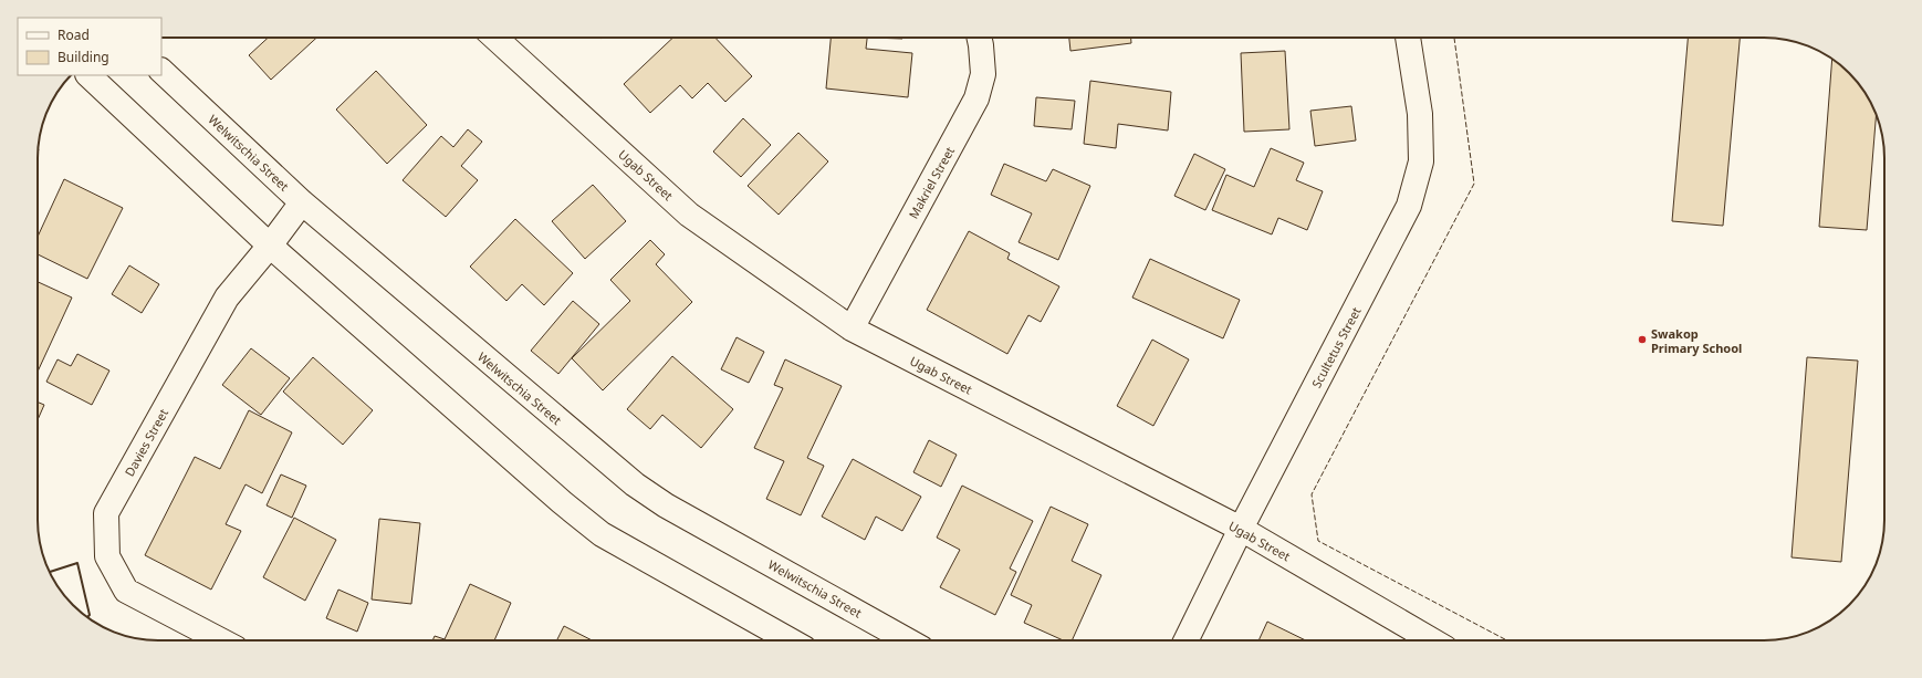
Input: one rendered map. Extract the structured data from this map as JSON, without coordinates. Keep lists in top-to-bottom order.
{
  "streets": {
    "street": [
      "Welwitschia Street",
      "Ugab Street",
      "Makriel Street",
      "Scultetus Street",
      "Davies Street"
    ]
  },
  "crossings": [
    ["Welwitschia Street", "Davies Street"],
    ["Ugab Street", "Makriel Street"],
    ["Ugab Street", "Scultetus Street"]
  ],
  "places": ["Swakop Primary School"],
  "legend": ["Road", "Building"]
}
